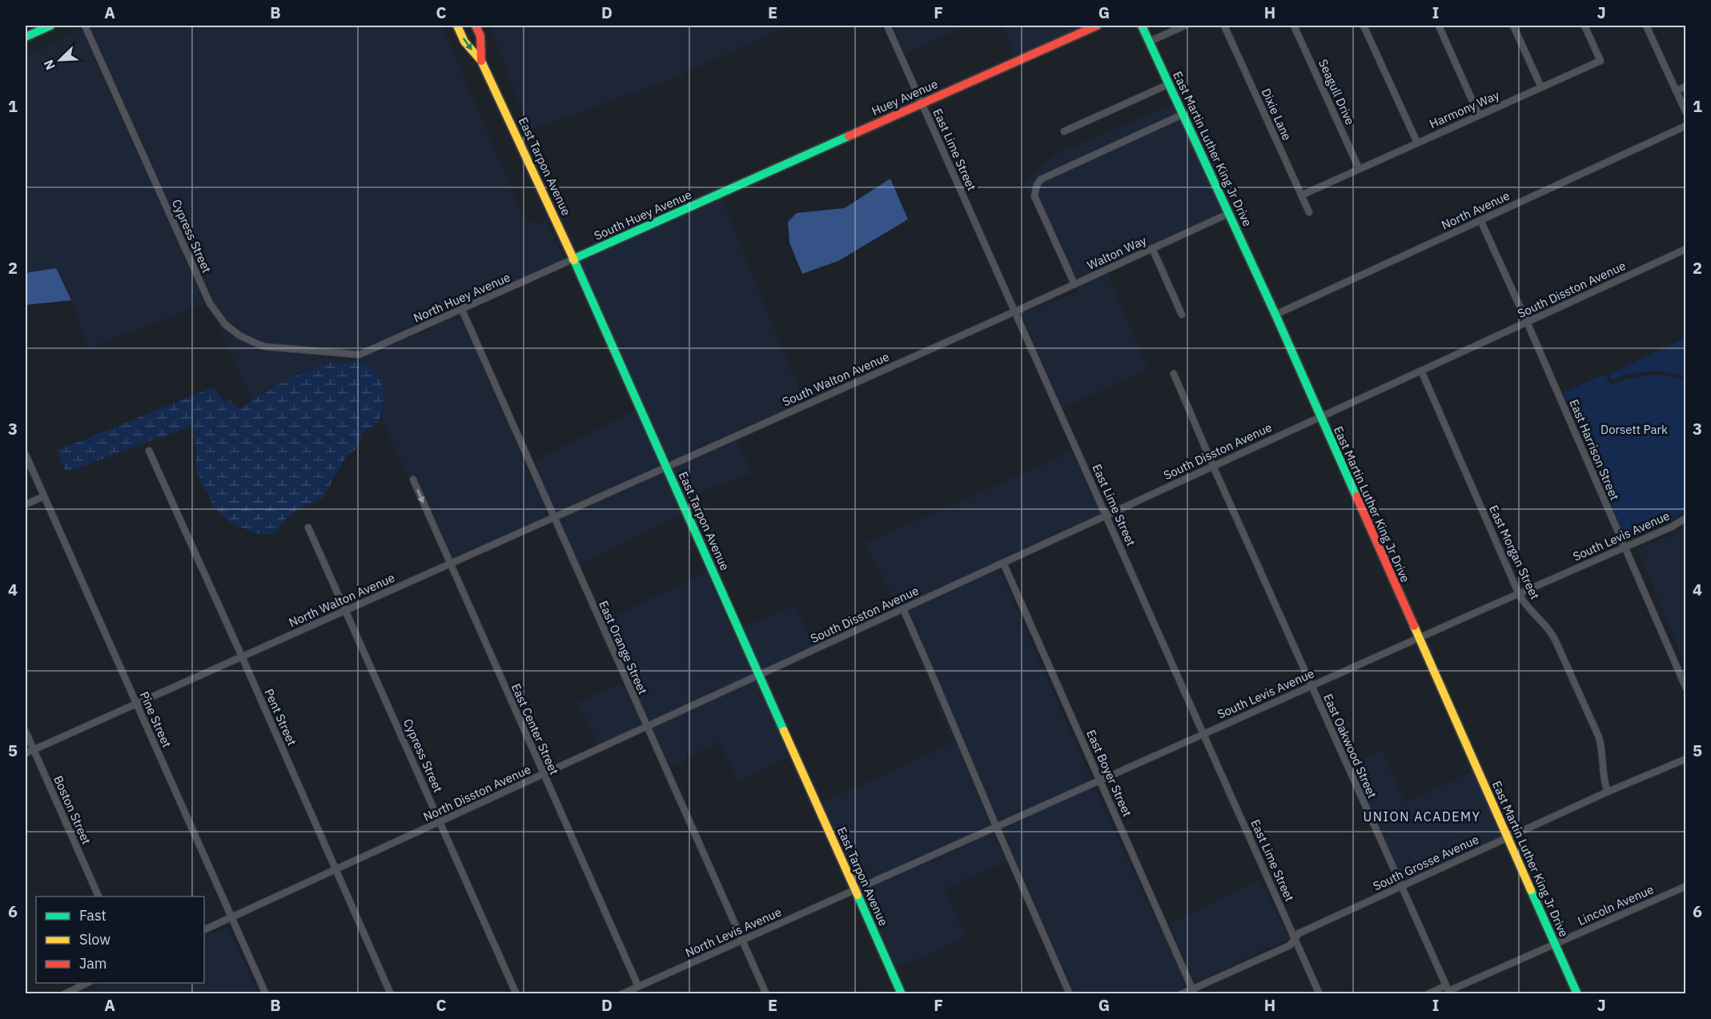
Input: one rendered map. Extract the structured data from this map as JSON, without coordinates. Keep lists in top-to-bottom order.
{
  "streets": {
    "main road": [
      "Huey Avenue",
      "East Martin Luther King Jr Drive",
      "East Tarpon Avenue",
      "South Huey Avenue"
    ],
    "street": [
      "Seagull Drive",
      "Harmony Way",
      "Dixie Lane",
      "East Lime Street",
      "North Avenue",
      "Cypress Street",
      "Walton Way",
      "South Disston Avenue",
      "North Huey Avenue",
      "South Walton Avenue",
      "East Harrison Street",
      "South Levis Avenue",
      "East Morgan Street",
      "North Walton Avenue",
      "East Orange Street",
      "Pent Street",
      "Pine Street",
      "East Center Street",
      "East Oakwood Street",
      "East Boyer Street",
      "North Disston Avenue",
      "Boston Street",
      "South Grosse Avenue",
      "Lincoln Avenue",
      "North Levis Avenue"
    ]
  },
  "crossings": [
    ["Seagull Drive", "Harmony Way"],
    ["Huey Avenue", "East Lime Street"],
    ["Huey Avenue", "South Huey Avenue"],
    ["Harmony Way", "Dixie Lane"],
    ["East Martin Luther King Jr Drive", "North Avenue"],
    ["East Martin Luther King Jr Drive", "Walton Way"],
    ["East Martin Luther King Jr Drive", "South Disston Avenue"],
    ["East Martin Luther King Jr Drive", "South Levis Avenue"],
    ["East Martin Luther King Jr Drive", "South Grosse Avenue"],
    ["East Martin Luther King Jr Drive", "Lincoln Avenue"],
    ["East Lime Street", "Walton Way"],
    ["East Lime Street", "South Disston Avenue"],
    ["East Lime Street", "South Walton Avenue"],
    ["East Lime Street", "South Levis Avenue"],
    ["East Lime Street", "South Grosse Avenue"],
    ["East Tarpon Avenue", "South Huey Avenue"],
    ["East Tarpon Avenue", "South Disston Avenue"],
    ["East Tarpon Avenue", "North Huey Avenue"],
    ["East Tarpon Avenue", "South Walton Avenue"],
    ["East Tarpon Avenue", "South Levis Avenue"],
    ["East Tarpon Avenue", "North Walton Avenue"],
    ["East Tarpon Avenue", "North Disston Avenue"],
    ["East Tarpon Avenue", "North Levis Avenue"],
    ["North Avenue", "East Harrison Street"],
    ["South Huey Avenue", "North Huey Avenue"],
    ["Cypress Street", "North Huey Avenue"],
    ["Cypress Street", "North Walton Avenue"],
    ["Cypress Street", "North Disston Avenue"],
    ["Walton Way", "South Walton Avenue"],
    ["South Disston Avenue", "East Harrison Street"],
    ["South Disston Avenue", "East Morgan Street"],
    ["South Disston Avenue", "East Oakwood Street"],
    ["South Disston Avenue", "East Boyer Street"],
    ["South Disston Avenue", "North Disston Avenue"],
    ["North Huey Avenue", "East Orange Street"],
    ["South Walton Avenue", "North Walton Avenue"],
    ["East Harrison Street", "South Levis Avenue"],
    ["South Levis Avenue", "East Morgan Street"],
    ["South Levis Avenue", "East Oakwood Street"],
    ["South Levis Avenue", "East Boyer Street"],
    ["South Levis Avenue", "North Levis Avenue"],
    ["East Morgan Street", "South Grosse Avenue"],
    ["North Walton Avenue", "East Orange Street"],
    ["North Walton Avenue", "Pent Street"],
    ["North Walton Avenue", "Pine Street"],
    ["North Walton Avenue", "East Center Street"],
    ["North Walton Avenue", "Boston Street"],
    ["East Orange Street", "North Disston Avenue"],
    ["East Orange Street", "North Levis Avenue"],
    ["Pent Street", "North Disston Avenue"],
    ["Pine Street", "North Disston Avenue"],
    ["East Center Street", "North Disston Avenue"],
    ["East Center Street", "North Levis Avenue"],
    ["East Oakwood Street", "South Grosse Avenue"],
    ["East Oakwood Street", "Lincoln Avenue"],
    ["East Boyer Street", "South Grosse Avenue"]
  ],
  "districts": ["UNION ACADEMY"],
  "parks": ["Dorsett Park"],
  "legend": ["Fast", "Slow", "Jam"],
  "north": "bottom left",
  "grid": {
    "columns": [
      "A",
      "B",
      "C",
      "D",
      "E",
      "F",
      "G",
      "H",
      "I",
      "J"
    ],
    "rows": [
      "1",
      "2",
      "3",
      "4",
      "5",
      "6"
    ]
  }
}
